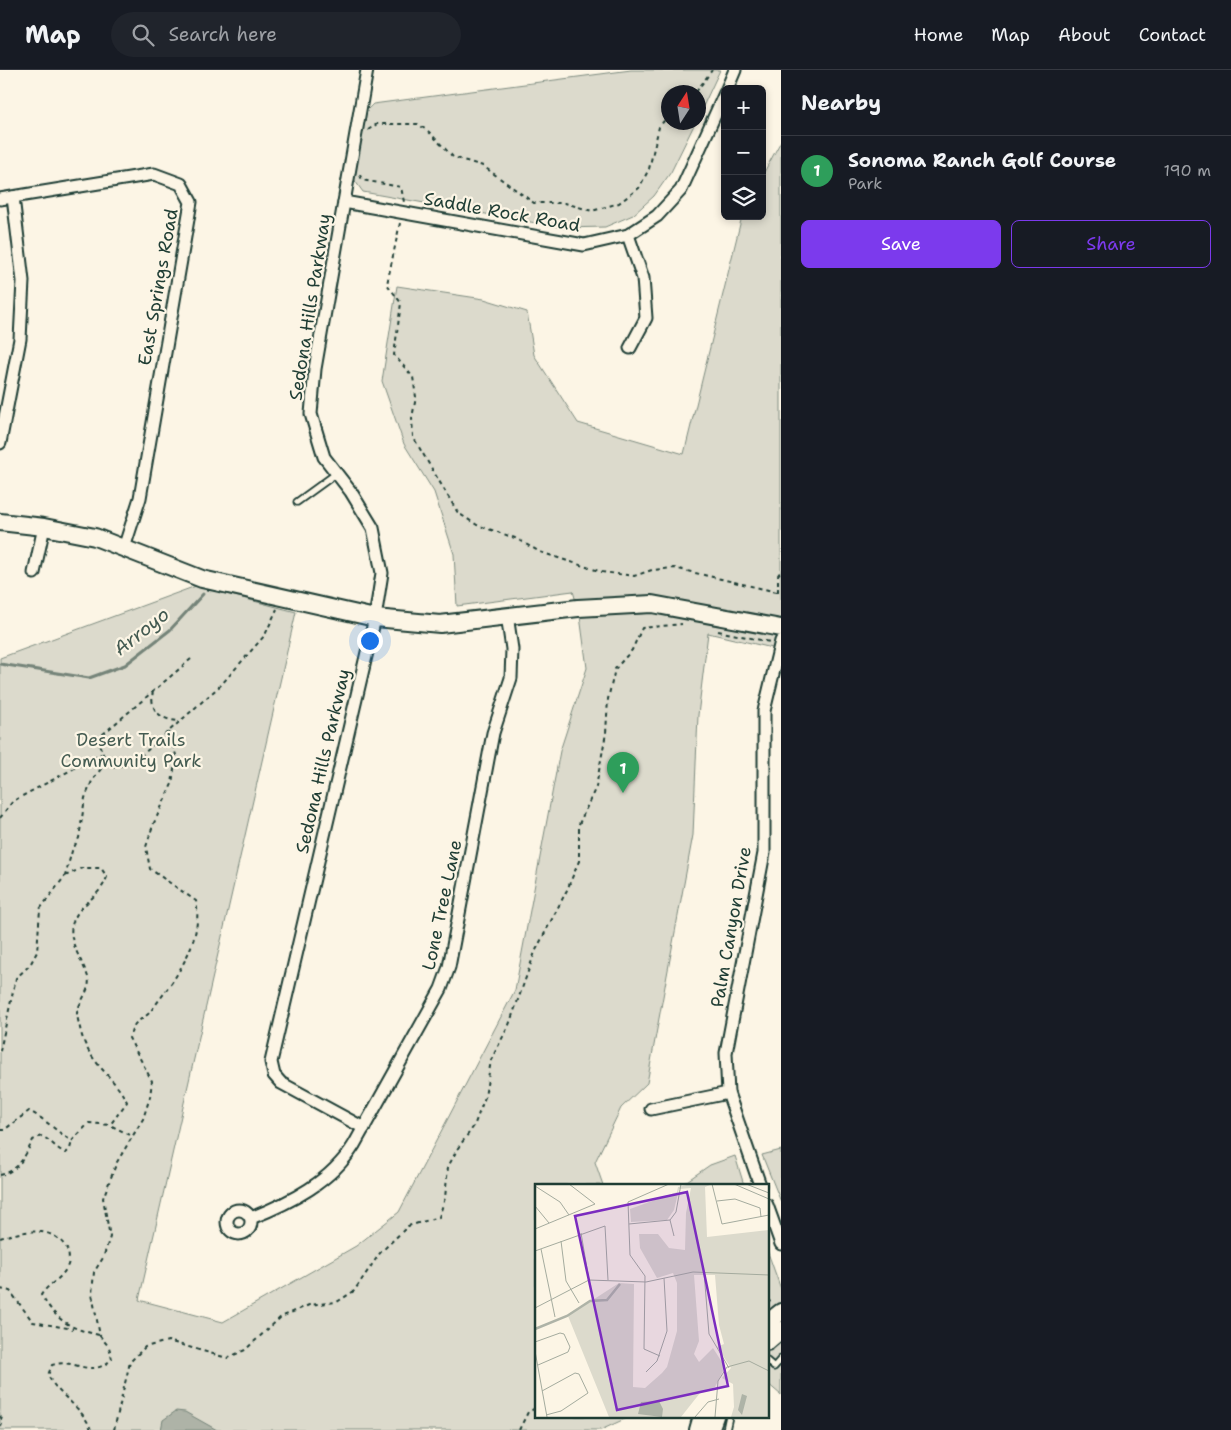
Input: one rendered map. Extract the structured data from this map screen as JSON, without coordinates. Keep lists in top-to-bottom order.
{
  "streets": {
    "street": [
      "Saddle Rock Road",
      "East Springs Road",
      "Sedona Hills Parkway",
      "Lone Tree Lane",
      "Palm Canyon Drive"
    ]
  },
  "crossings": [
    ["Saddle Rock Road", "Sedona Hills Parkway"],
    ["Sedona Hills Parkway", "Lone Tree Lane"]
  ],
  "water": ["Arroyo"],
  "parks": ["Desert Trails Community Park"],
  "north": "top",
  "page": {
    "header": "Map",
    "search": "Search here",
    "nav": [
      "Home",
      "Map",
      "About",
      "Contact"
    ],
    "heading": "Nearby",
    "map_buttons": ["+", "−"],
    "list": [
      {
        "mark": "1",
        "name": "Sonoma Ranch Golf Course",
        "note": "Park",
        "value": "190 m"
      }
    ],
    "buttons": ["Save", "Share"],
    "pins": "1"
  }
}
